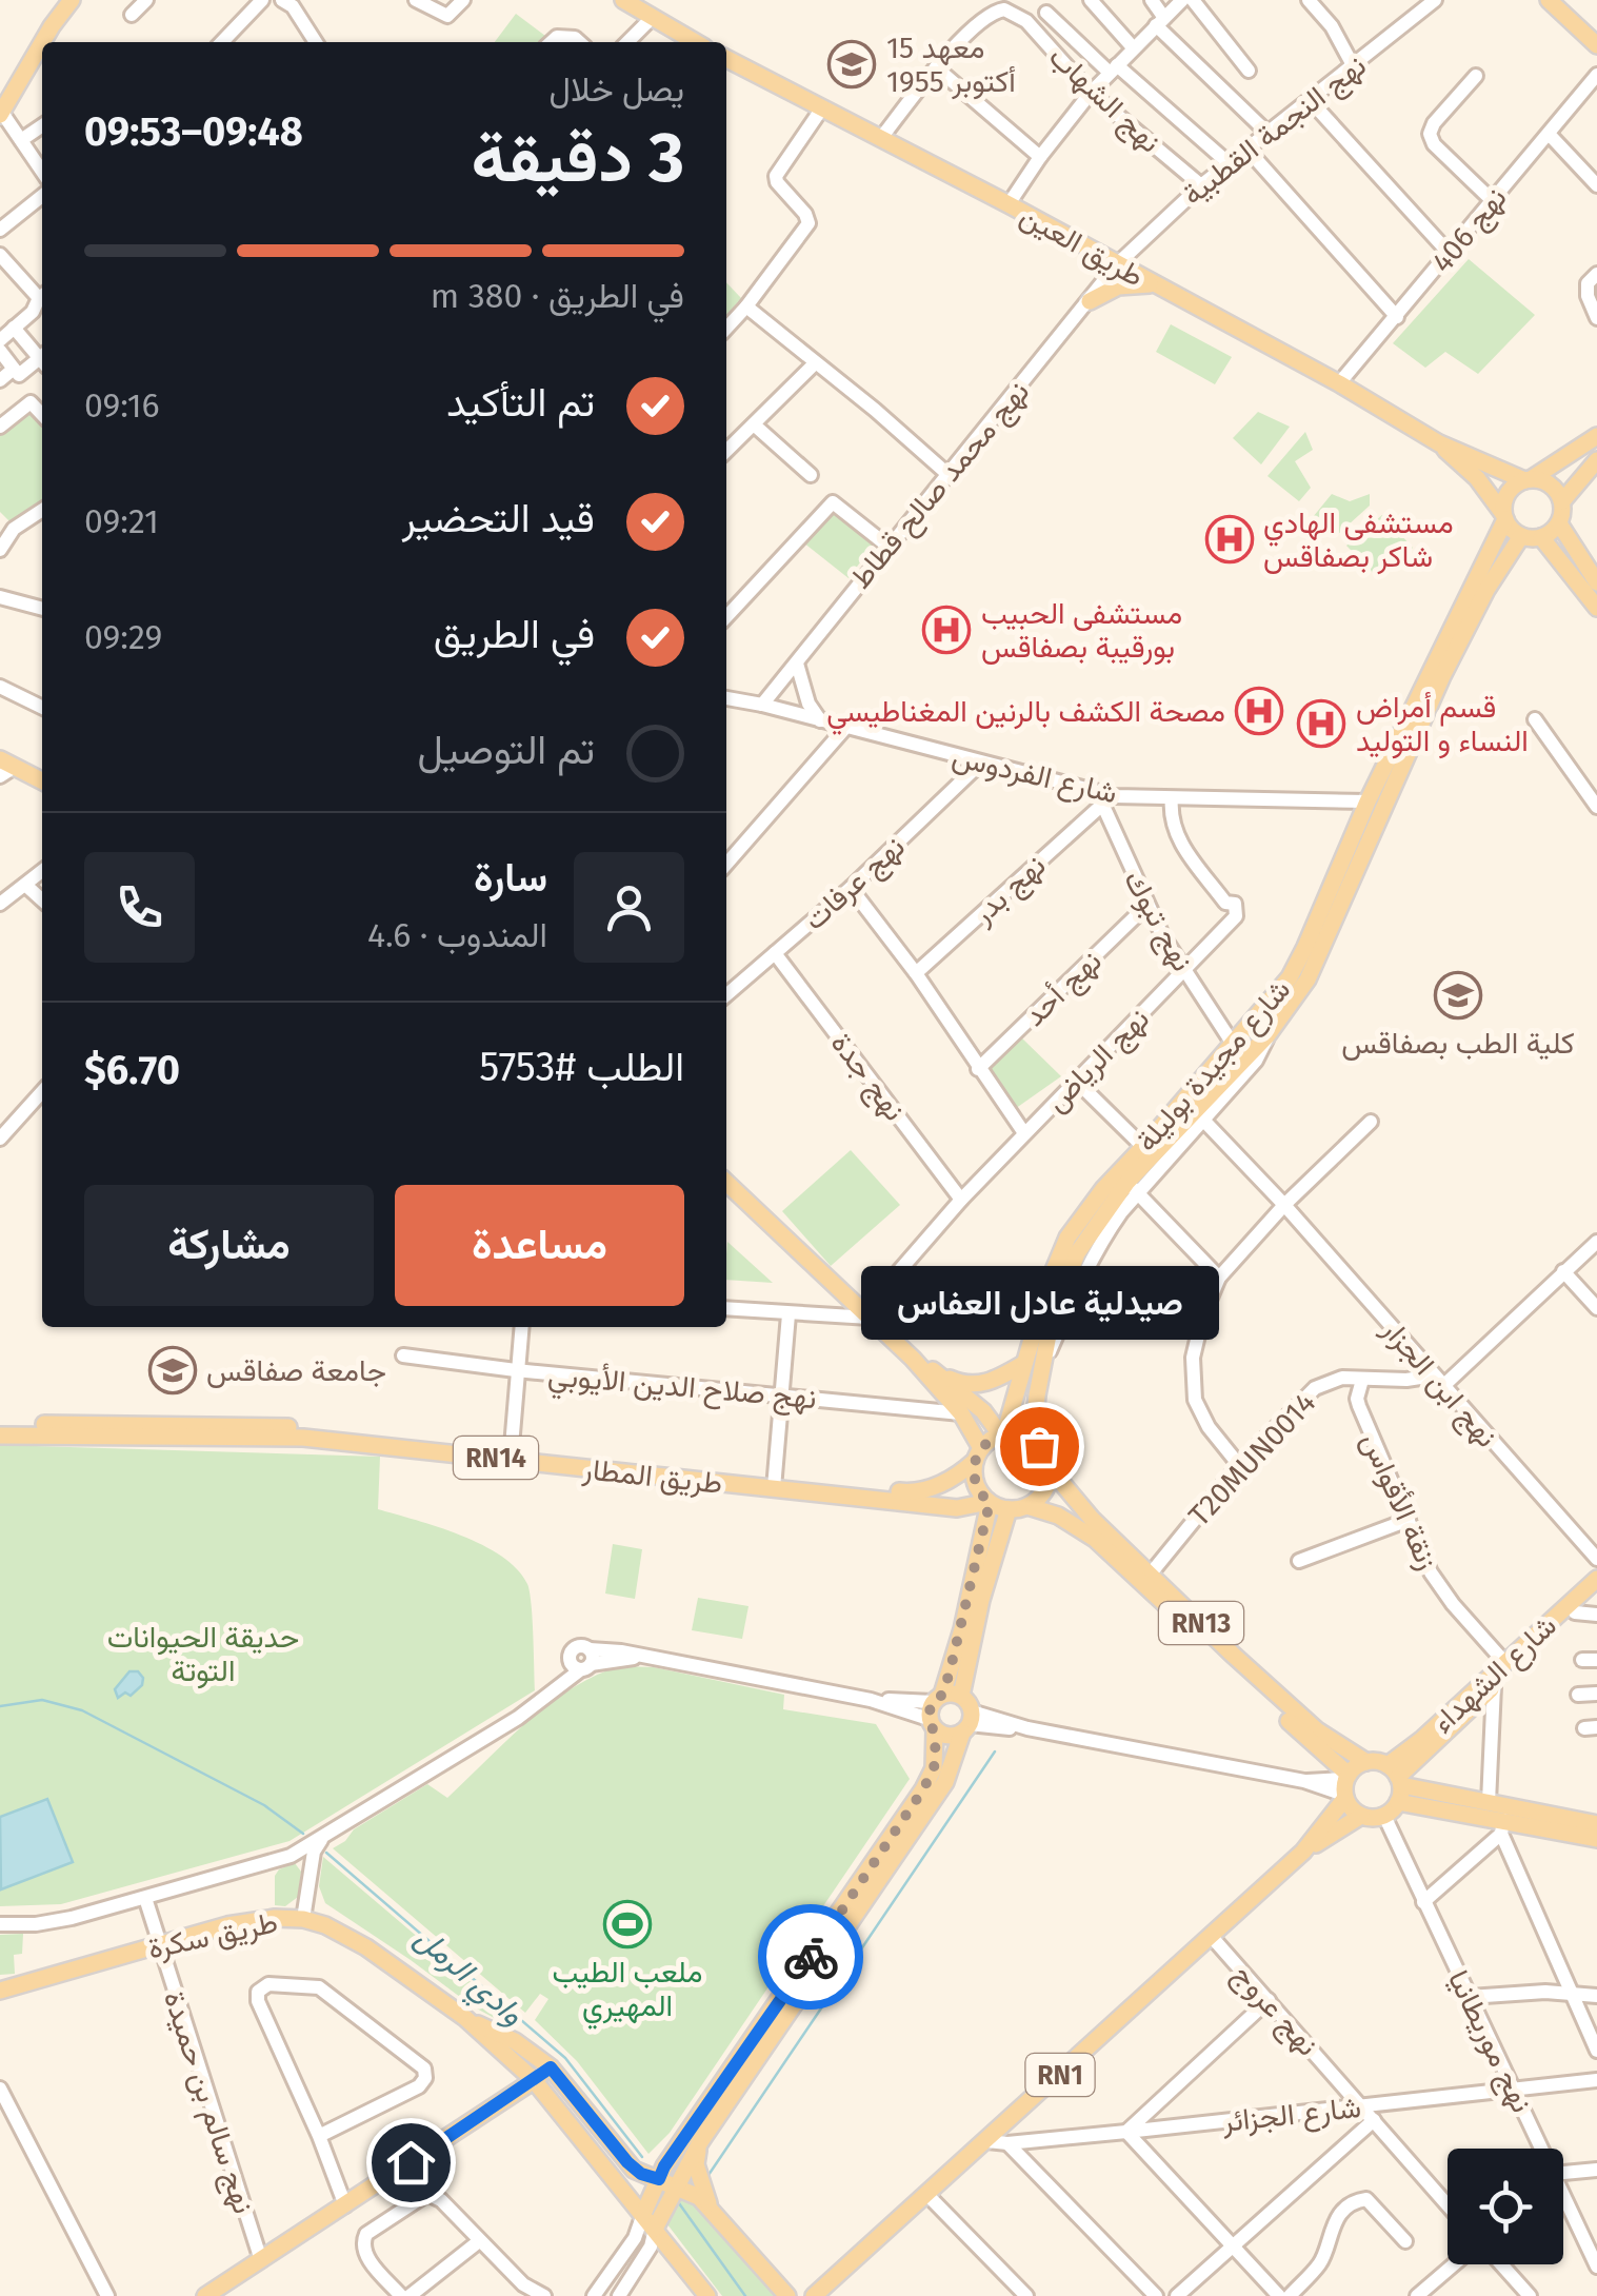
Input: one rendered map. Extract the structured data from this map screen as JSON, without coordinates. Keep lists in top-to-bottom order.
{
  "streets": {
    "main road": [
      "طريق العين",
      "شارع مجيدة بوليلة",
      "RN14",
      "طريق المطار",
      "RN13",
      "شارع الشهداء",
      "طريق سكرة",
      "RN1"
    ],
    "street": [
      "نهج الشهاب",
      "نهج النجمة القطبية",
      "نهج 406",
      "نهج محمد صالح قطاط",
      "شارع الفردوس",
      "نهج عرفات",
      "نهج بدر",
      "نهج تبوك",
      "نهج أحد",
      "نهج الرياض",
      "نهج جدة",
      "نهج ابن الجزار",
      "نهج صلاح الدين الأيوبي",
      "T20MUN0014",
      "زنقة الأقواس",
      "نهج عروج",
      "نهج موريطانيا",
      "نهج سالم بن حميدة",
      "شارع الجزائر"
    ]
  },
  "crossings": [
    ["نهج الشهاب", "نهج النجمة القطبية"],
    ["نهج الشهاب", "طريق العين"],
    ["نهج النجمة القطبية", "طريق العين"],
    ["نهج النجمة القطبية", "نهج محمد صالح قطاط"],
    ["نهج 406", "طريق العين"],
    ["طريق العين", "نهج محمد صالح قطاط"],
    ["طريق العين", "شارع مجيدة بوليلة"],
    ["نهج محمد صالح قطاط", "شارع الفردوس"],
    ["شارع الفردوس", "نهج عرفات"],
    ["شارع الفردوس", "نهج بدر"],
    ["شارع الفردوس", "نهج تبوك"],
    ["شارع الفردوس", "نهج الرياض"],
    ["شارع الفردوس", "شارع مجيدة بوليلة"],
    ["نهج عرفات", "نهج جدة"],
    ["نهج بدر", "نهج تبوك"],
    ["نهج تبوك", "نهج أحد"],
    ["نهج تبوك", "نهج الرياض"],
    ["نهج تبوك", "شارع مجيدة بوليلة"],
    ["نهج الرياض", "نهج جدة"],
    ["شارع مجيدة بوليلة", "نهج ابن الجزار"],
    ["شارع مجيدة بوليلة", "طريق المطار"],
    ["شارع مجيدة بوليلة", "RN13"],
    ["نهج ابن الجزار", "T20MUN0014"],
    ["T20MUN0014", "زنقة الأقواس"],
    ["T20MUN0014", "RN13"],
    ["طريق المطار", "RN13"],
    ["زنقة الأقواس", "شارع الشهداء"],
    ["RN13", "RN1"],
    ["طريق سكرة", "نهج سالم بن حميدة"],
    ["نهج عروج", "RN1"],
    ["نهج عروج", "شارع الجزائر"],
    ["نهج موريطانيا", "شارع الجزائر"],
    ["RN1", "شارع الجزائر"]
  ],
  "water": ["وادي الرمل"],
  "parks": ["حديقة الحيوانات التوتة"],
  "places": {
    "school or university": ["معهد 15 أكتوبر 1955", "كلية الطب بصفاقس", "جامعة صفاقس"],
    "hospital": [
      "مستشفى الهادي شاكر بصفاقس",
      "مستشفى الحبيب بورقيبة بصفاقس",
      "مصحة الكشف بالرنين المغناطيسي",
      "قسم أمراض النساء و التوليد"
    ],
    "other": ["صيدلية عادل العفاس"],
    "sports": ["ملعب الطيب المهيري"]
  },
  "page": {
    "heading": ["3 دقيقة", "يصل خلال", "09:48–09:53"],
    "panel": [
      "سارة",
      "المندوب · 4.6",
      "الطلب #5753",
      "$6.70"
    ],
    "bar": "في الطريق · 380 m",
    "list": [
      ["تم التأكيد", "09:16"],
      ["قيد التحضير", "09:21"],
      ["في الطريق", "09:29"],
      "تم التوصيل"
    ],
    "buttons": ["مساعدة", "مشاركة"],
    "bubble": "صيدلية عادل العفاس"
  }
}
